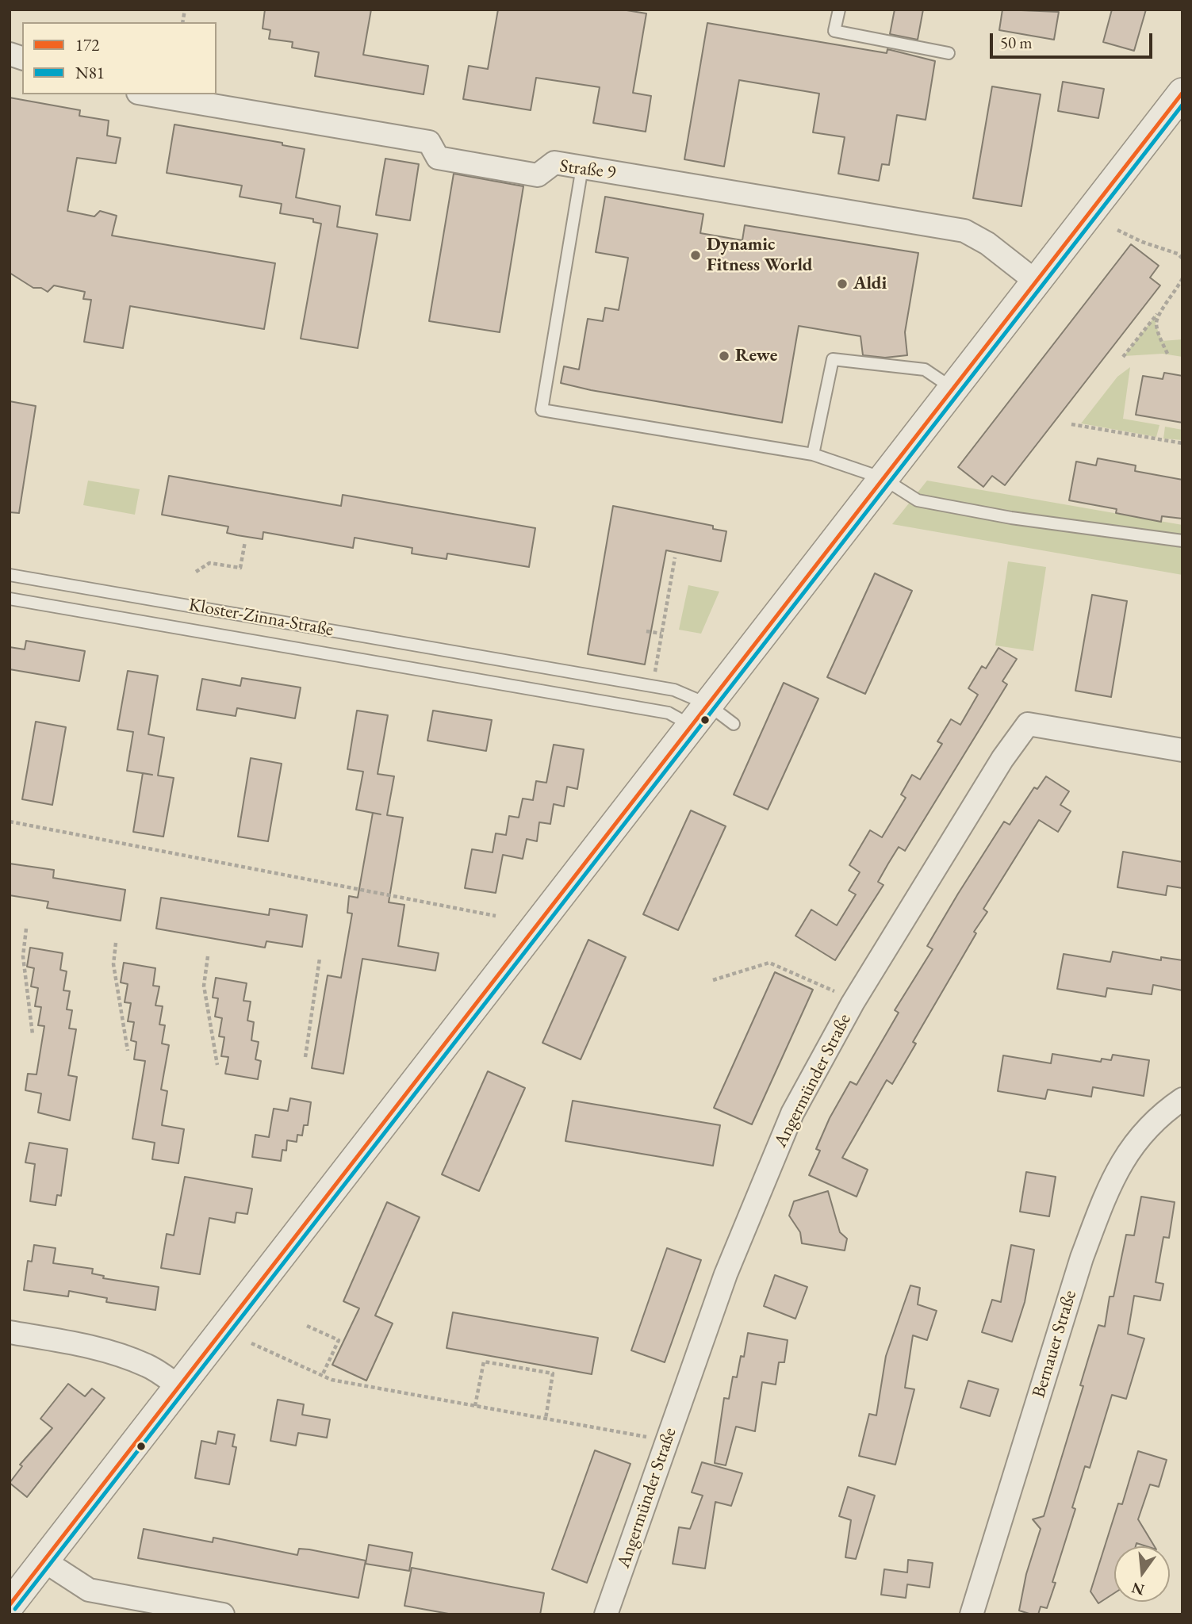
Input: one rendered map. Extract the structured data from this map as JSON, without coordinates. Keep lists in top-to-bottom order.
{
  "streets": {
    "street": ["Straße 9", "Angermünder Straße", "Bernauer Straße"],
    "lane": ["Kloster-Zinna-Straße"]
  },
  "places": ["Dynamic Fitness World", "Aldi", "Rewe"],
  "lines": ["transit line 172", "transit line N81"],
  "legend": ["172", "N81"],
  "scale_bar": "50 m",
  "north": "bottom"
}
